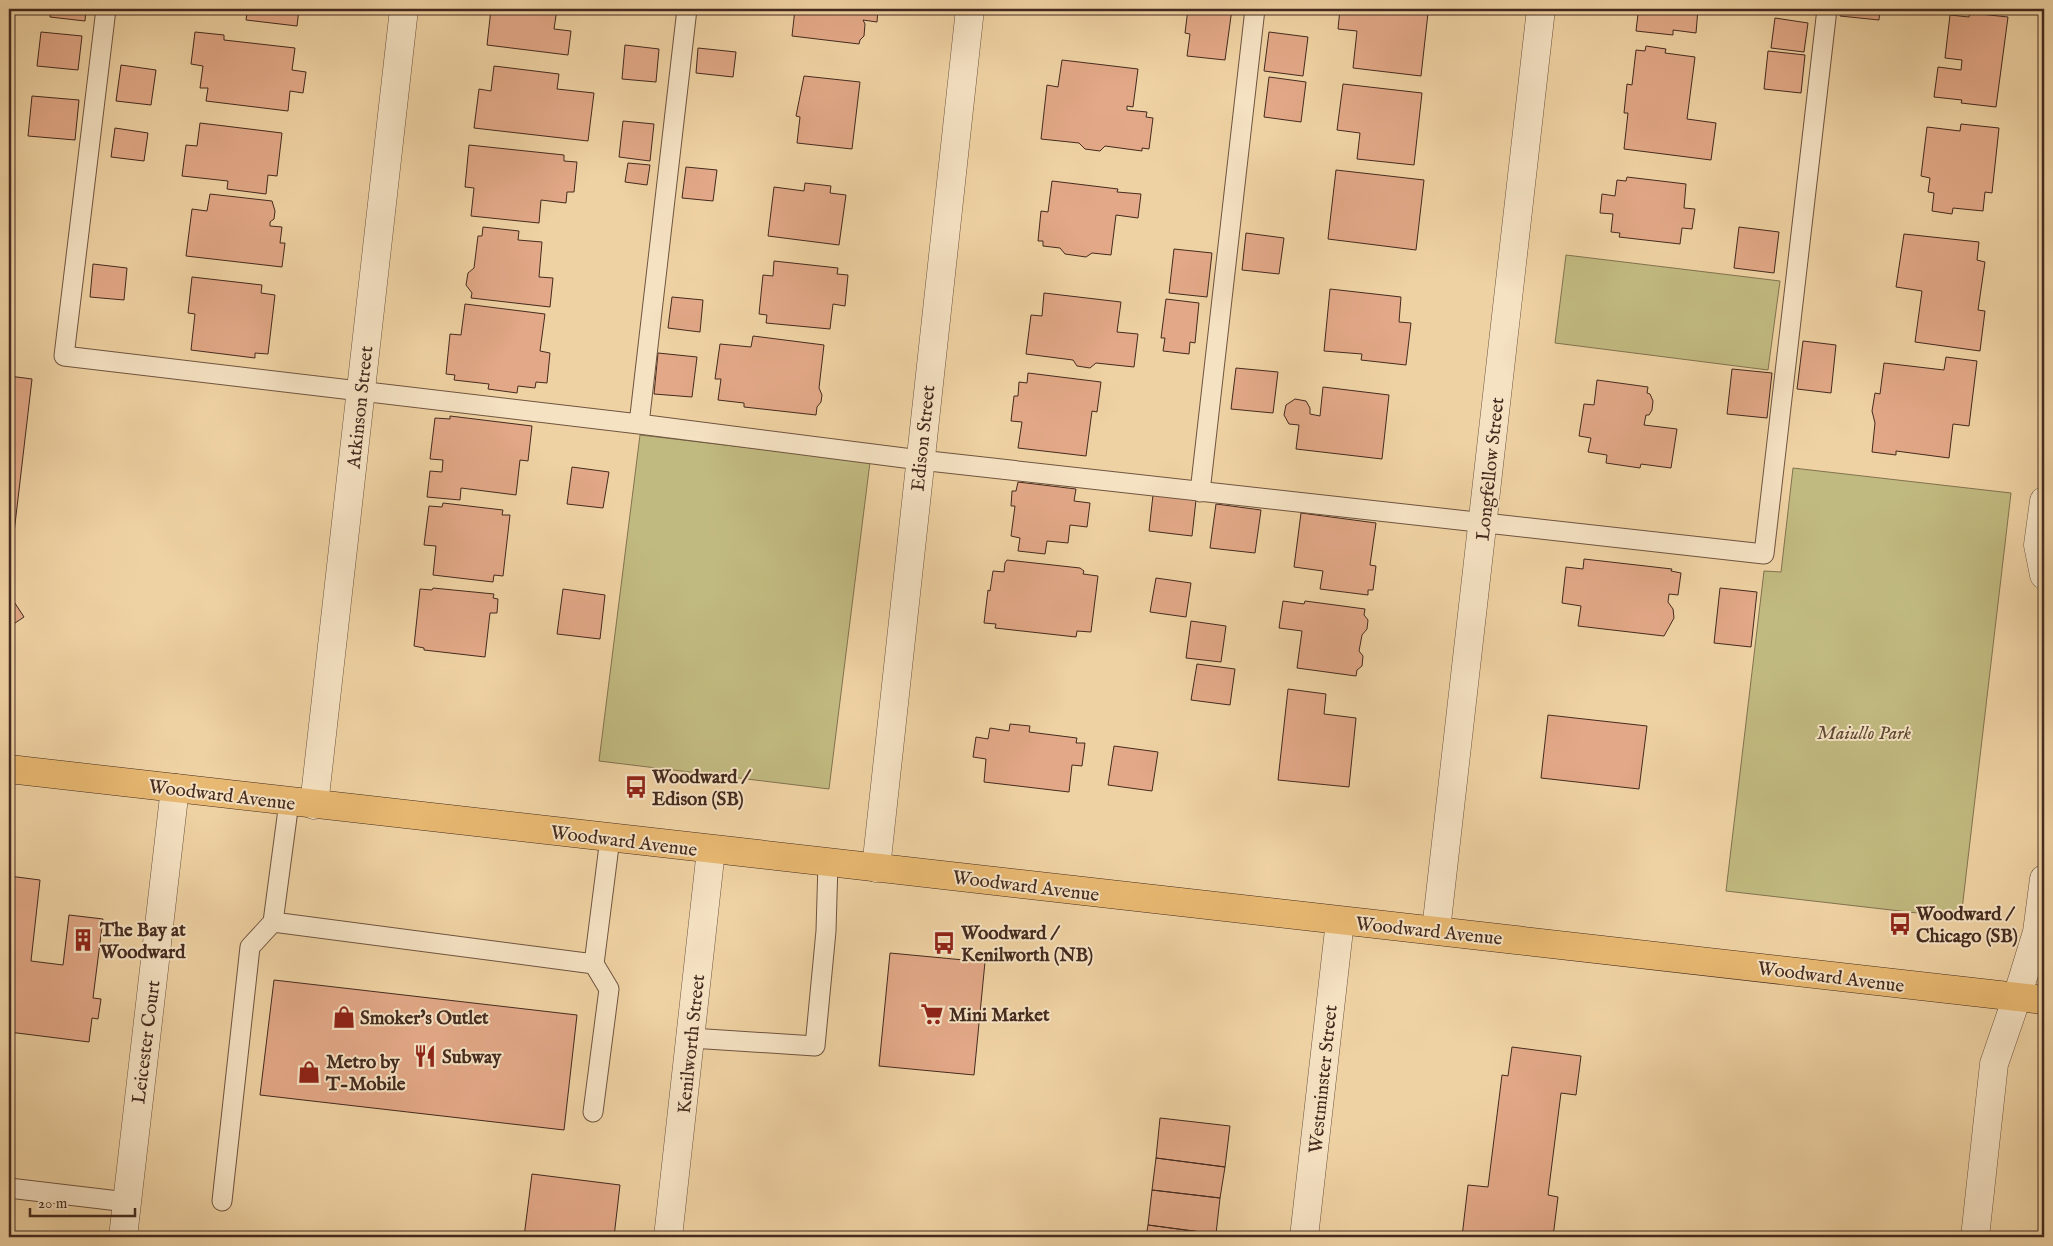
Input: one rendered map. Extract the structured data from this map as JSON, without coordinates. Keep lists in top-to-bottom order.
{
  "streets": {
    "main road": ["Woodward Avenue"],
    "street": [
      "Atkinson Street",
      "Edison Street",
      "Longfellow Street",
      "Leicester Court",
      "Kenilworth Street",
      "Westminster Street"
    ]
  },
  "crossings": [
    ["Atkinson Street", "Woodward Avenue"],
    ["Edison Street", "Woodward Avenue"],
    ["Longfellow Street", "Woodward Avenue"],
    ["Woodward Avenue", "Leicester Court"],
    ["Woodward Avenue", "Kenilworth Street"],
    ["Woodward Avenue", "Westminster Street"]
  ],
  "parks": ["Maiullo Park"],
  "places": {
    "bus stop": ["Woodward / Edison (SB)", "Woodward / Chicago (SB)", "Woodward / Kenilworth (NB)"],
    "building": ["The Bay at Woodward"],
    "supermarket": ["Mini Market"],
    "shop": ["Smoker's Outlet", "Metro by T-Mobile"],
    "restaurant": ["Subway"]
  },
  "scale_bar": "20 m"
}
